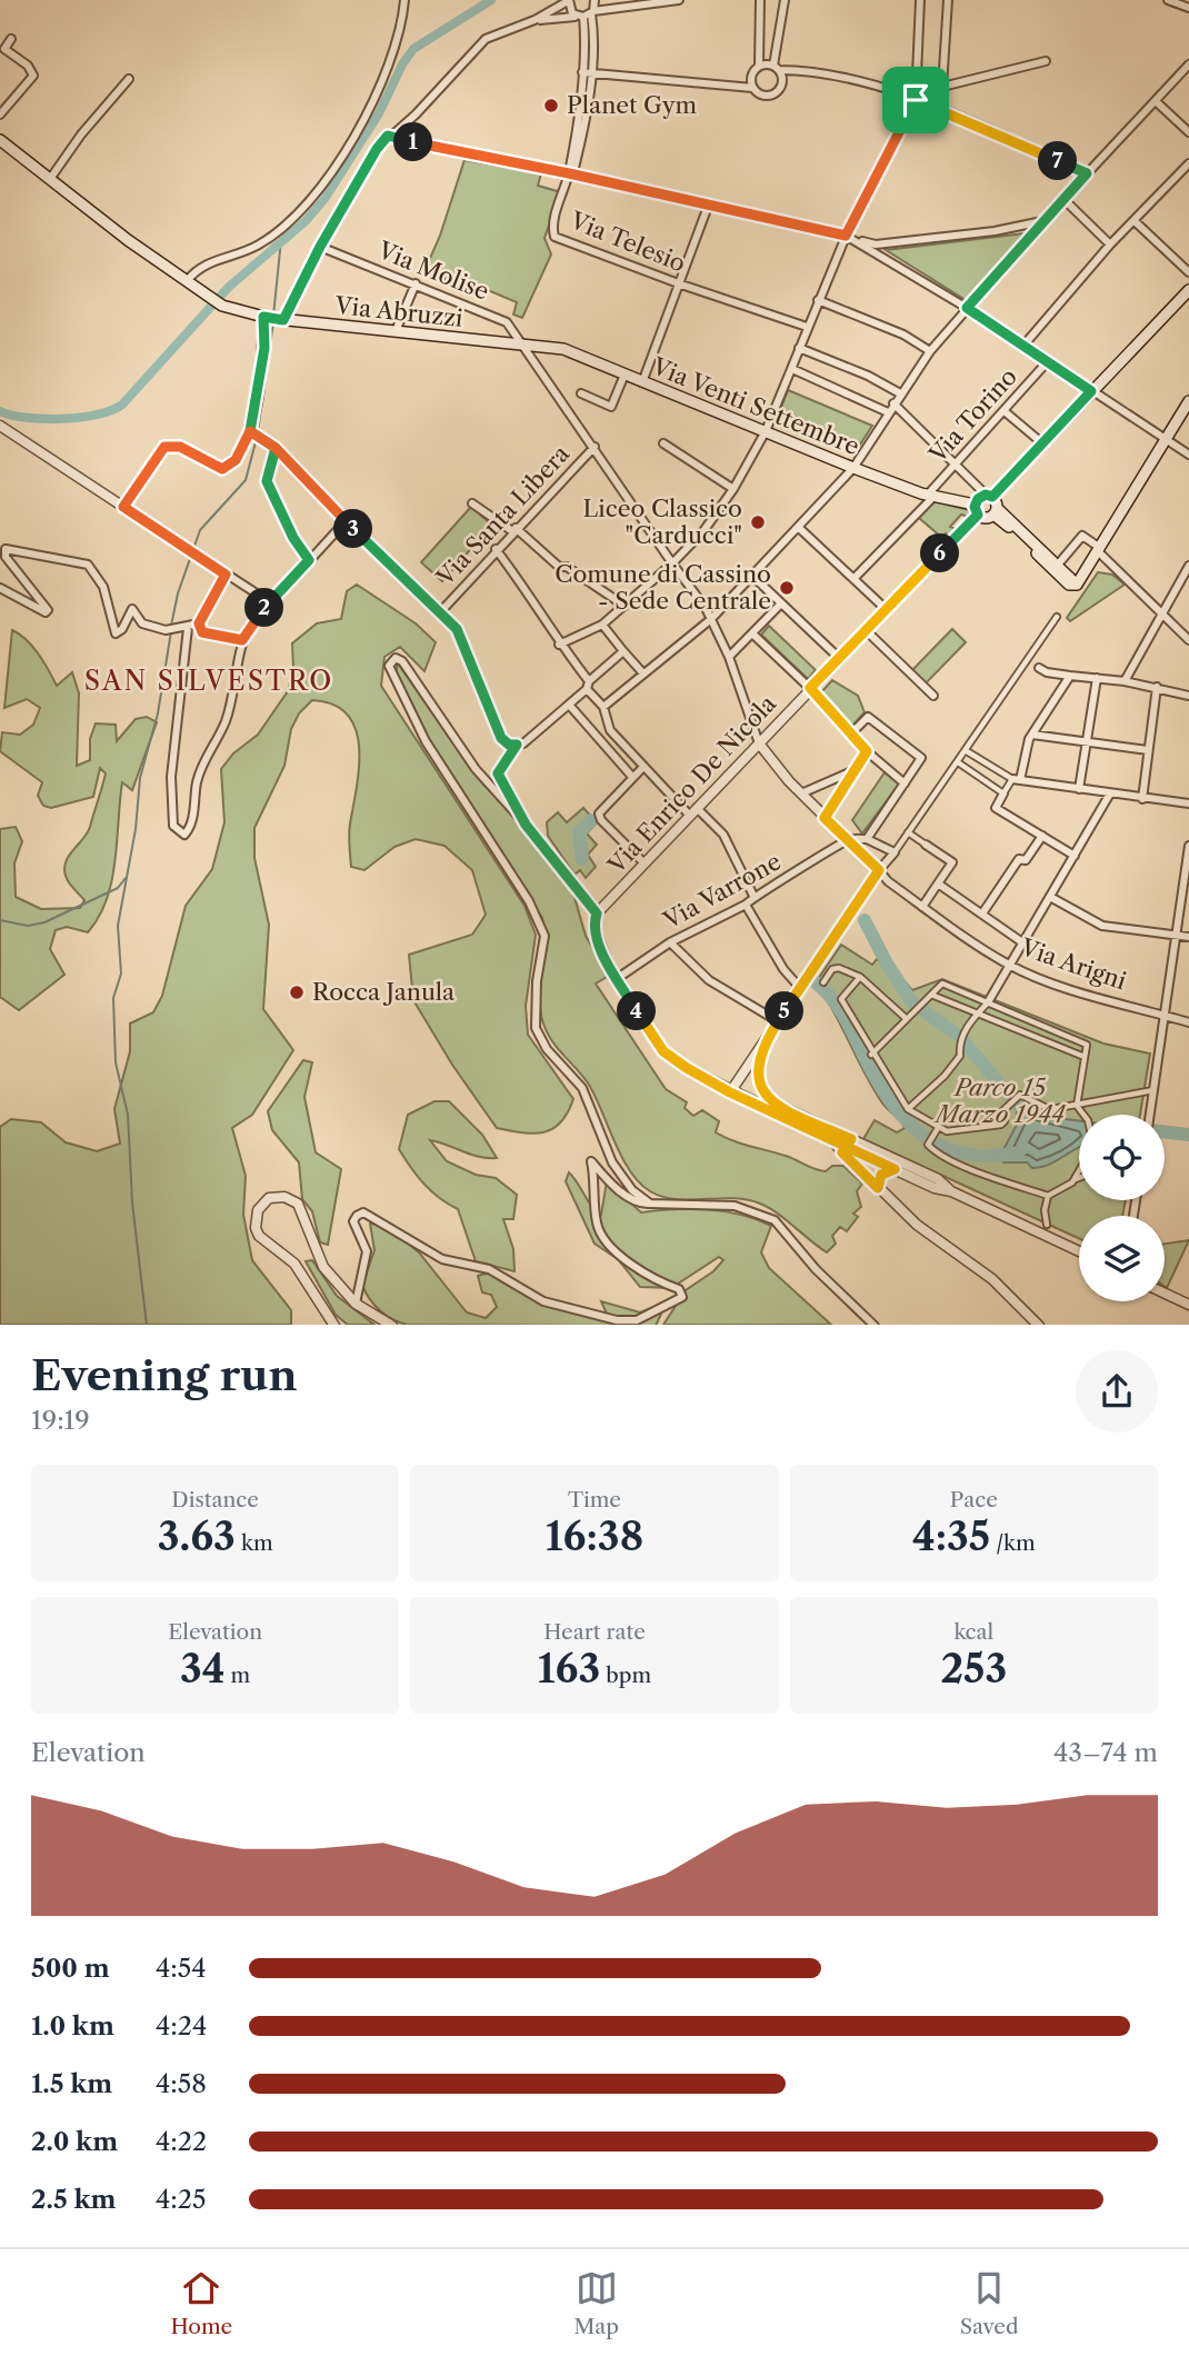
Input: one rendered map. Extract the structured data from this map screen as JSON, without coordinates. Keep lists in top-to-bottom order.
{
  "streets": {
    "main road": ["Via Abruzzi", "Via Venti Settembre"],
    "street": [
      "Via Telesio",
      "Via Molise",
      "Via Torino",
      "Via Santa Libera",
      "Via Enrico De Nicola",
      "Via Varrone",
      "Via Arigni"
    ]
  },
  "crossings": [
    ["Via Molise", "Via Abruzzi"],
    ["Via Molise", "Via Venti Settembre"],
    ["Via Molise", "Via Santa Libera"],
    ["Via Molise", "Via Enrico De Nicola"],
    ["Via Abruzzi", "Via Venti Settembre"],
    ["Via Venti Settembre", "Via Torino"],
    ["Via Venti Settembre", "Via Enrico De Nicola"]
  ],
  "districts": ["SAN SILVESTRO"],
  "parks": ["Parco 15 Marzo 1944"],
  "places": [
    "Planet Gym",
    "Liceo Classico \"Carducci\"",
    "Comune di Cassino - Sede Centrale",
    "Rocca Janula"
  ],
  "page": {
    "pins": [
      "1",
      "7",
      "3",
      "6",
      "2",
      "4",
      "5"
    ],
    "heading": ["Evening run", "19:19"],
    "stats": [
      ["Distance", "3.63 km"],
      ["Time", "16:38"],
      ["Pace", "4:35 /km"],
      ["Elevation", "34 m"],
      ["Heart rate", "163 bpm"],
      ["kcal", "253"]
    ],
    "chart": ["Elevation", "43–74 m"],
    "list": [
      {
        "name": "500 m",
        "note": "4:54"
      },
      {
        "name": "1.0 km",
        "note": "4:24"
      },
      {
        "name": "1.5 km",
        "note": "4:58"
      },
      {
        "name": "2.0 km",
        "note": "4:22"
      },
      {
        "name": "2.5 km",
        "note": "4:25"
      }
    ],
    "tabs": ["Home", "Map", "Saved"]
  }
}
